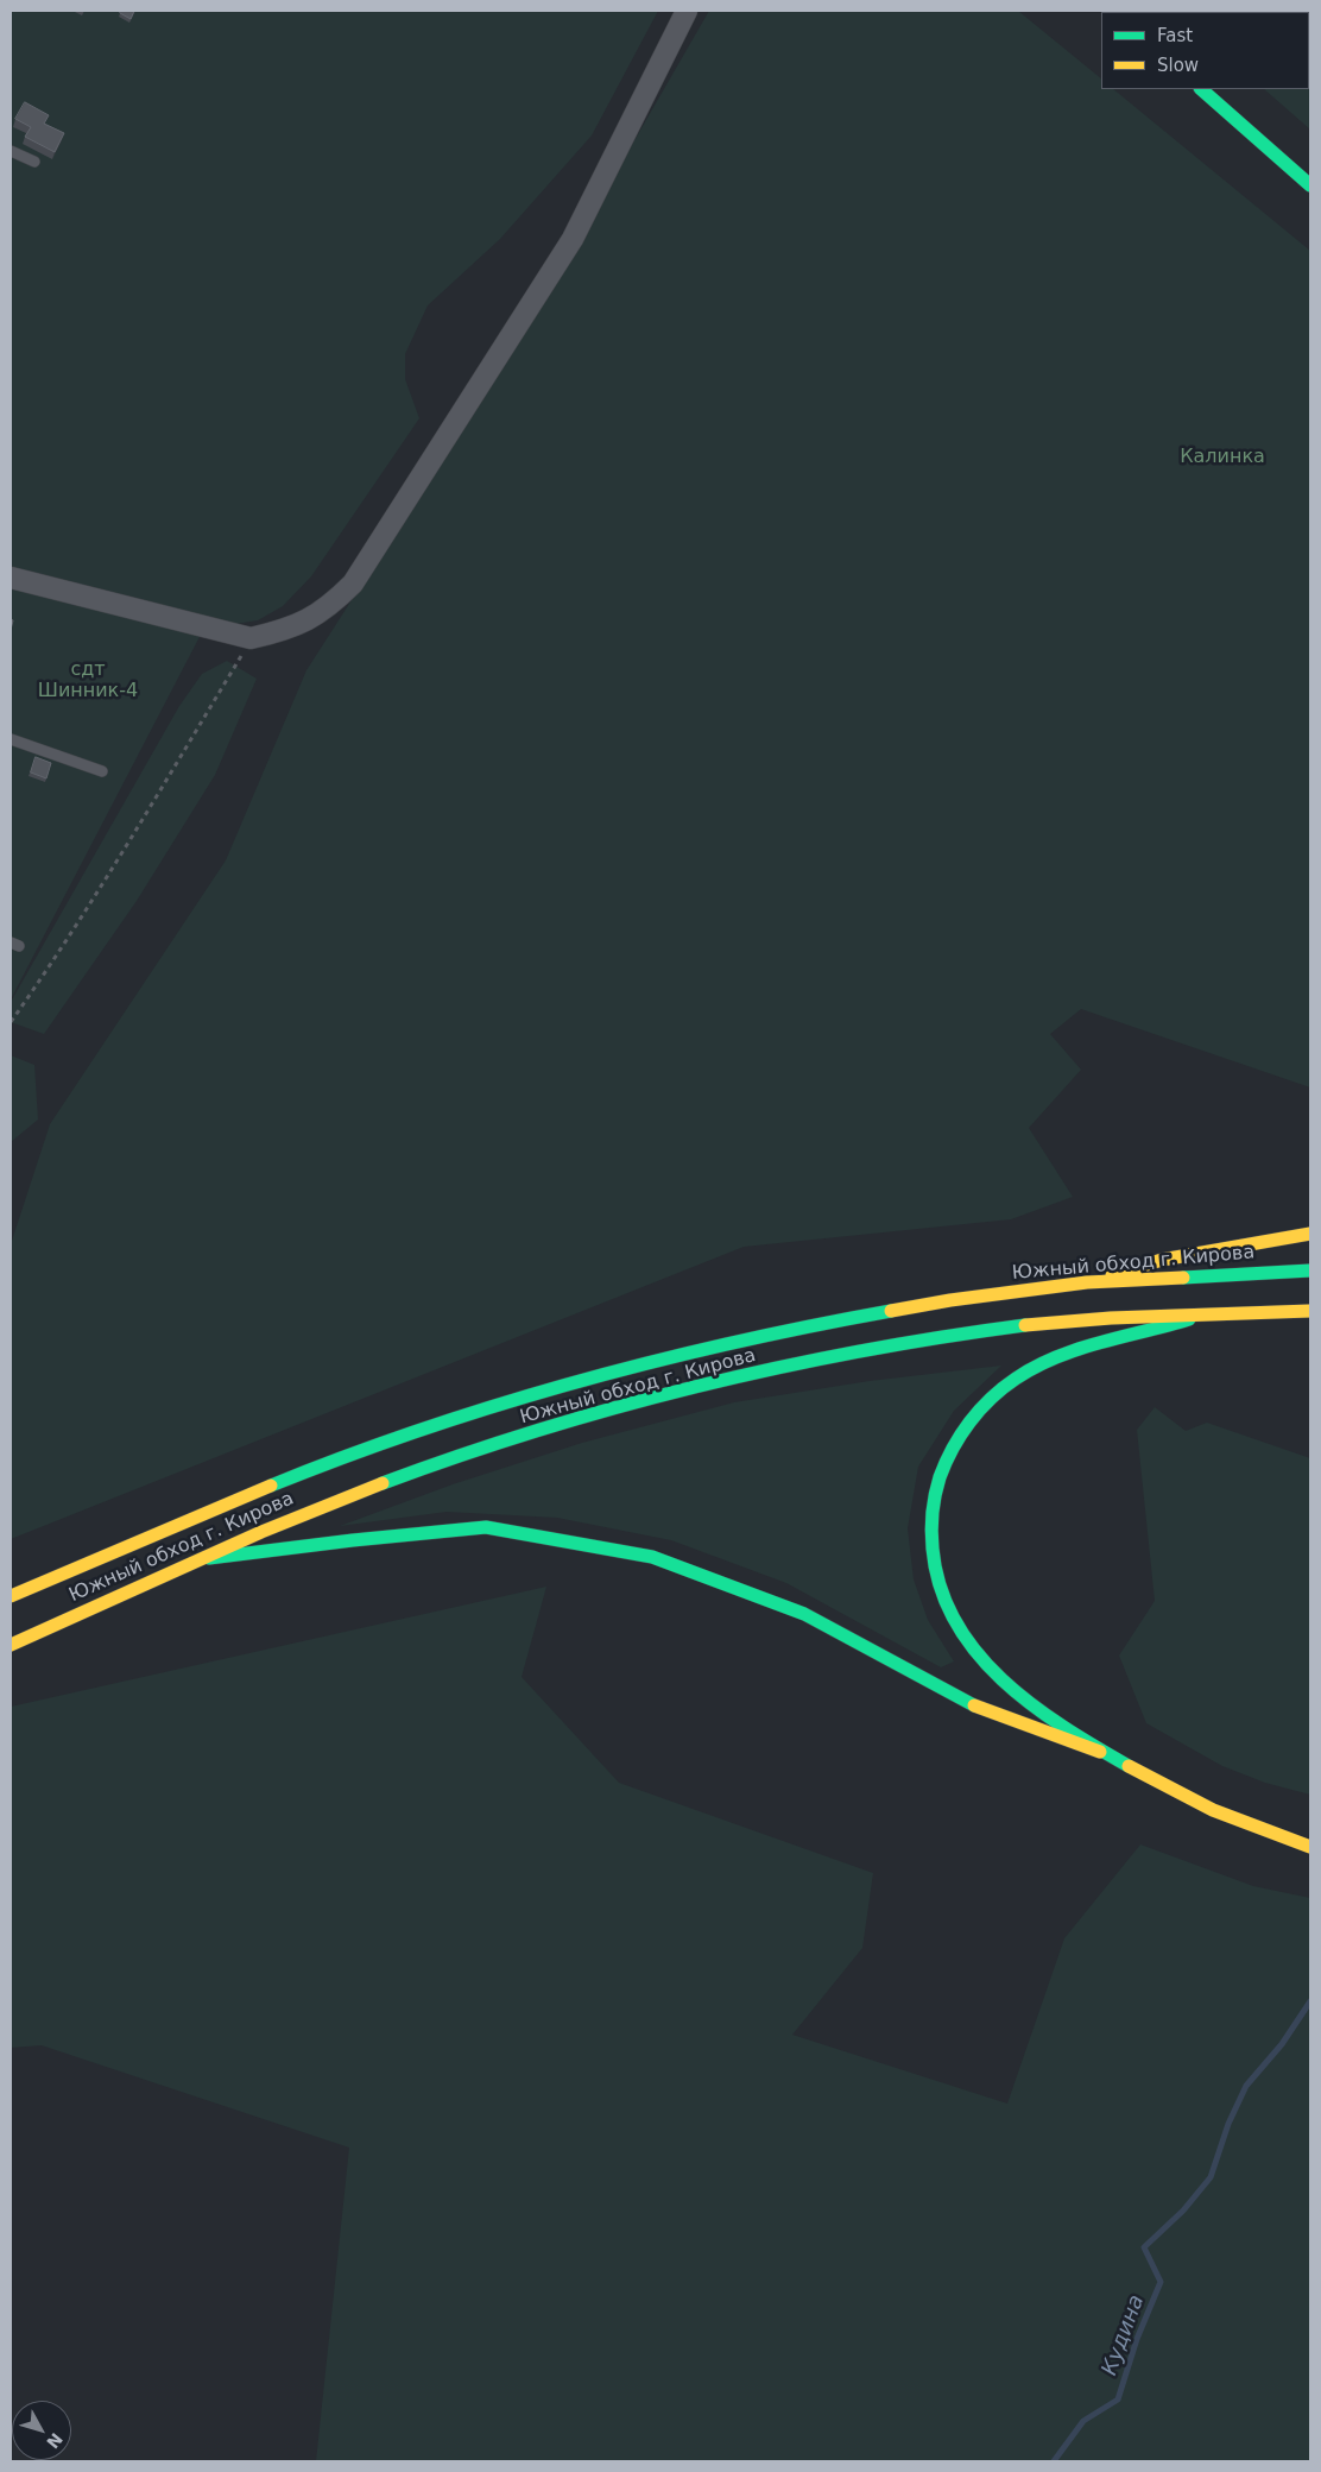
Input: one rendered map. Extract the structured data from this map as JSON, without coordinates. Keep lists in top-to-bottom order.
{
  "streets": {
    "main road": ["Южный обход г. Кирова"]
  },
  "water": ["Кудина"],
  "parks": ["Калинка", "сдт Шинник-4"],
  "legend": ["Fast", "Slow"],
  "north": "bottom right"
}
